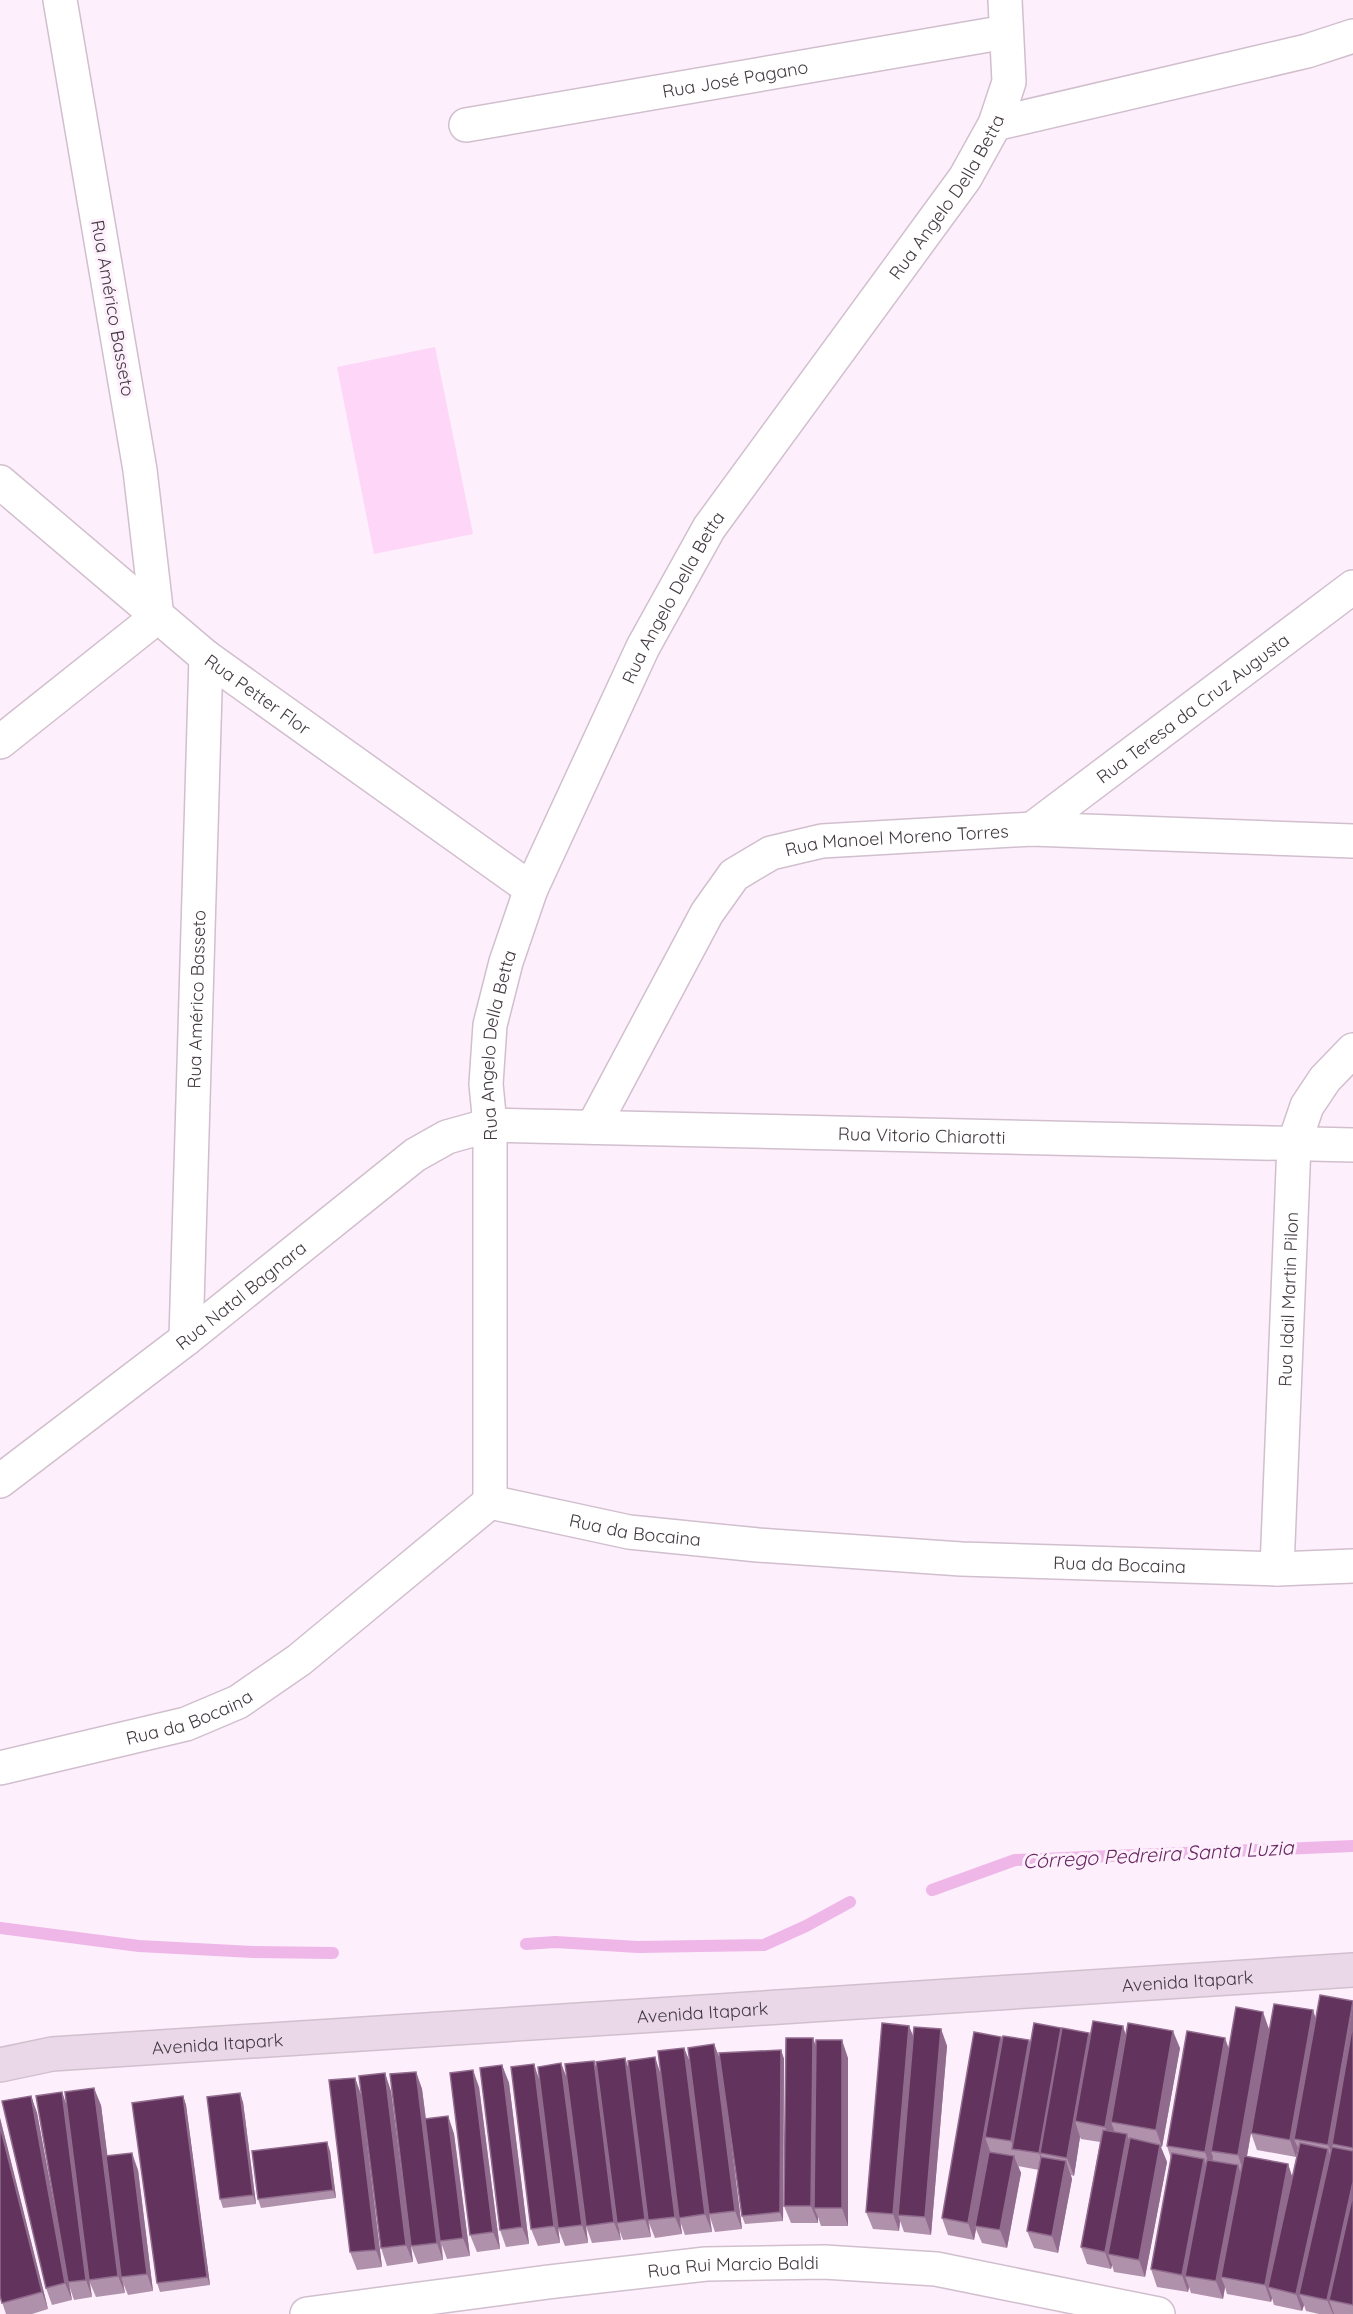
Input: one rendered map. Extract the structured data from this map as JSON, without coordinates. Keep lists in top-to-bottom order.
{
  "streets": {
    "main road": ["Avenida Itapark"],
    "street": [
      "Rua José Pagano",
      "Rua Angelo Della Betta",
      "Rua Américo Basseto",
      "Rua Petter Flor",
      "Rua Teresa da Cruz Augusta",
      "Rua Manoel Moreno Torres",
      "Rua Vitorio Chiarotti",
      "Rua Natal Bagnara",
      "Rua Idail Martin Pilon",
      "Rua da Bocaina",
      "Rua Rui Marcio Baldi"
    ]
  },
  "crossings": [
    ["Rua Angelo Della Betta", "Rua Petter Flor"],
    ["Rua Angelo Della Betta", "Rua Vitorio Chiarotti"],
    ["Rua Angelo Della Betta", "Rua Natal Bagnara"],
    ["Rua Angelo Della Betta", "Rua da Bocaina"],
    ["Rua Américo Basseto", "Rua Petter Flor"],
    ["Rua Américo Basseto", "Rua Natal Bagnara"],
    ["Rua Teresa da Cruz Augusta", "Rua Manoel Moreno Torres"],
    ["Rua Manoel Moreno Torres", "Rua Vitorio Chiarotti"],
    ["Rua Vitorio Chiarotti", "Rua Natal Bagnara"],
    ["Rua Vitorio Chiarotti", "Rua Idail Martin Pilon"],
    ["Rua Idail Martin Pilon", "Rua da Bocaina"]
  ],
  "water": ["Córrego Pedreira Santa Luzia"]
}
